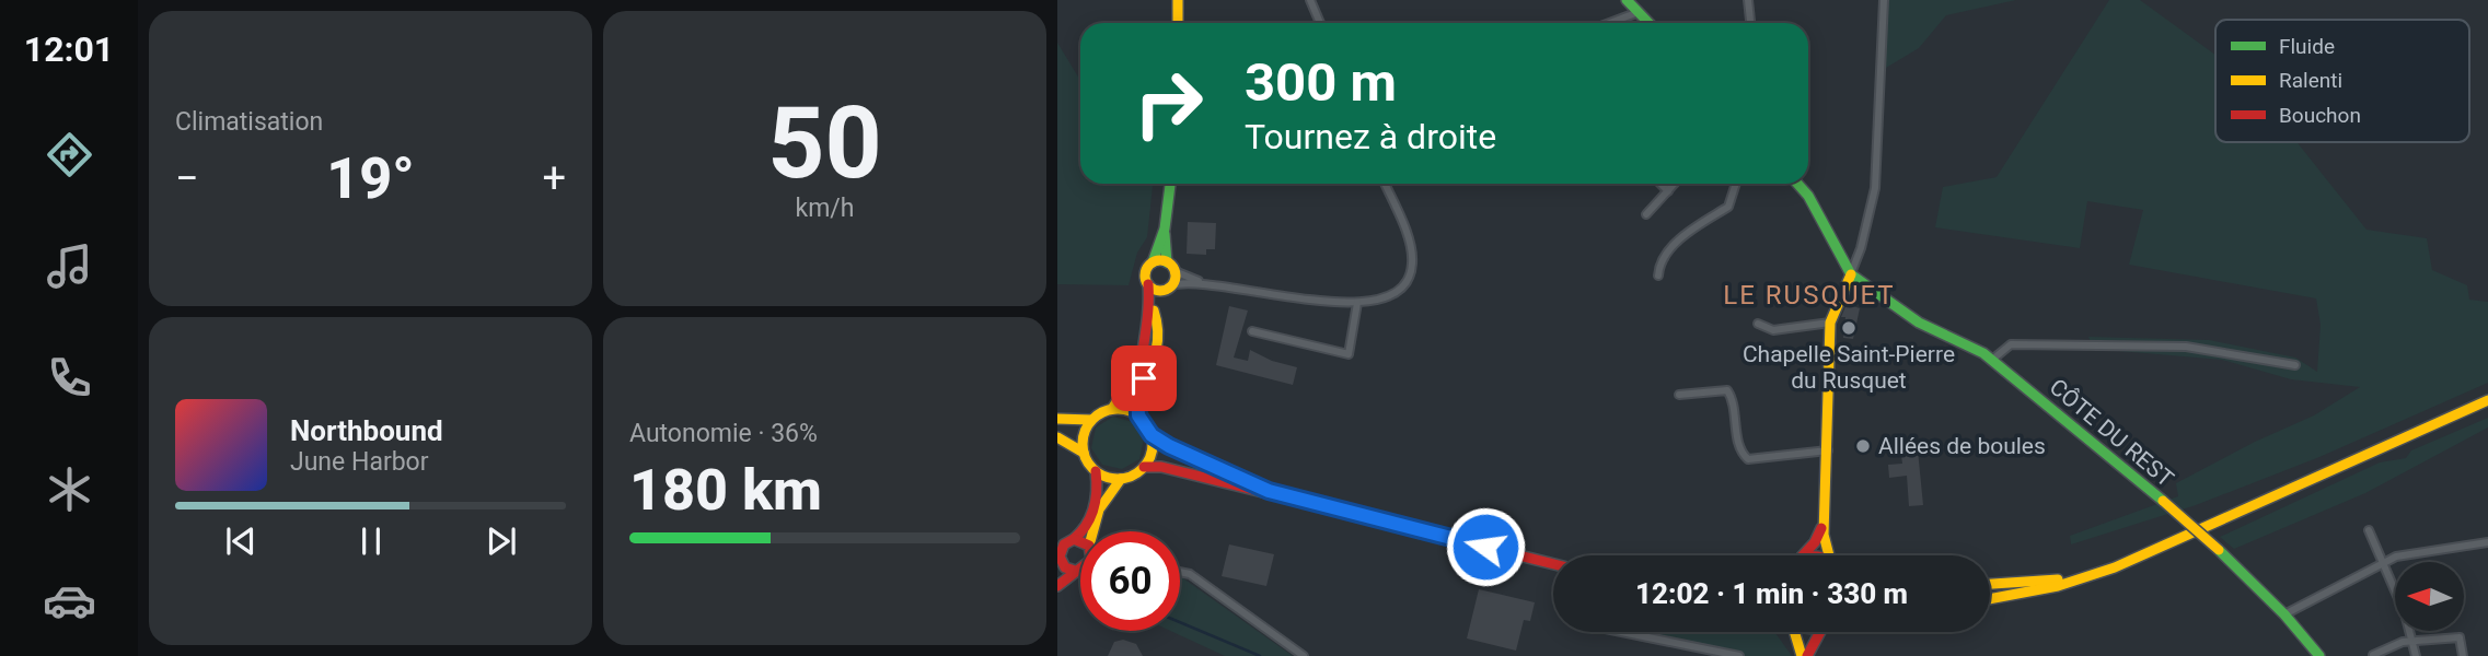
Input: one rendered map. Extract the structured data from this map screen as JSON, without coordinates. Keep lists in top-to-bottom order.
{
  "streets": {
    "main road": ["CÔTE DU REST"]
  },
  "districts": ["LE RUSQUET"],
  "places": ["Chapelle Saint-Pierre du Rusquet", "Allées de boules"],
  "legend": ["Fluide", "Ralenti", "Bouchon"],
  "north": "left",
  "page": {
    "tabs": "12:01",
    "tile": [
      "Climatisation",
      ["50", "km/h"],
      ["Autonomie · 36%", "180 km"]
    ],
    "turn": ["300 m", "Tournez à droite"],
    "heat": ["−", "19°", "+"],
    "song": ["Northbound", "June Harbor"],
    "limit": "60",
    "trip": "12:02 · 1 min · 330 m"
  }
}
